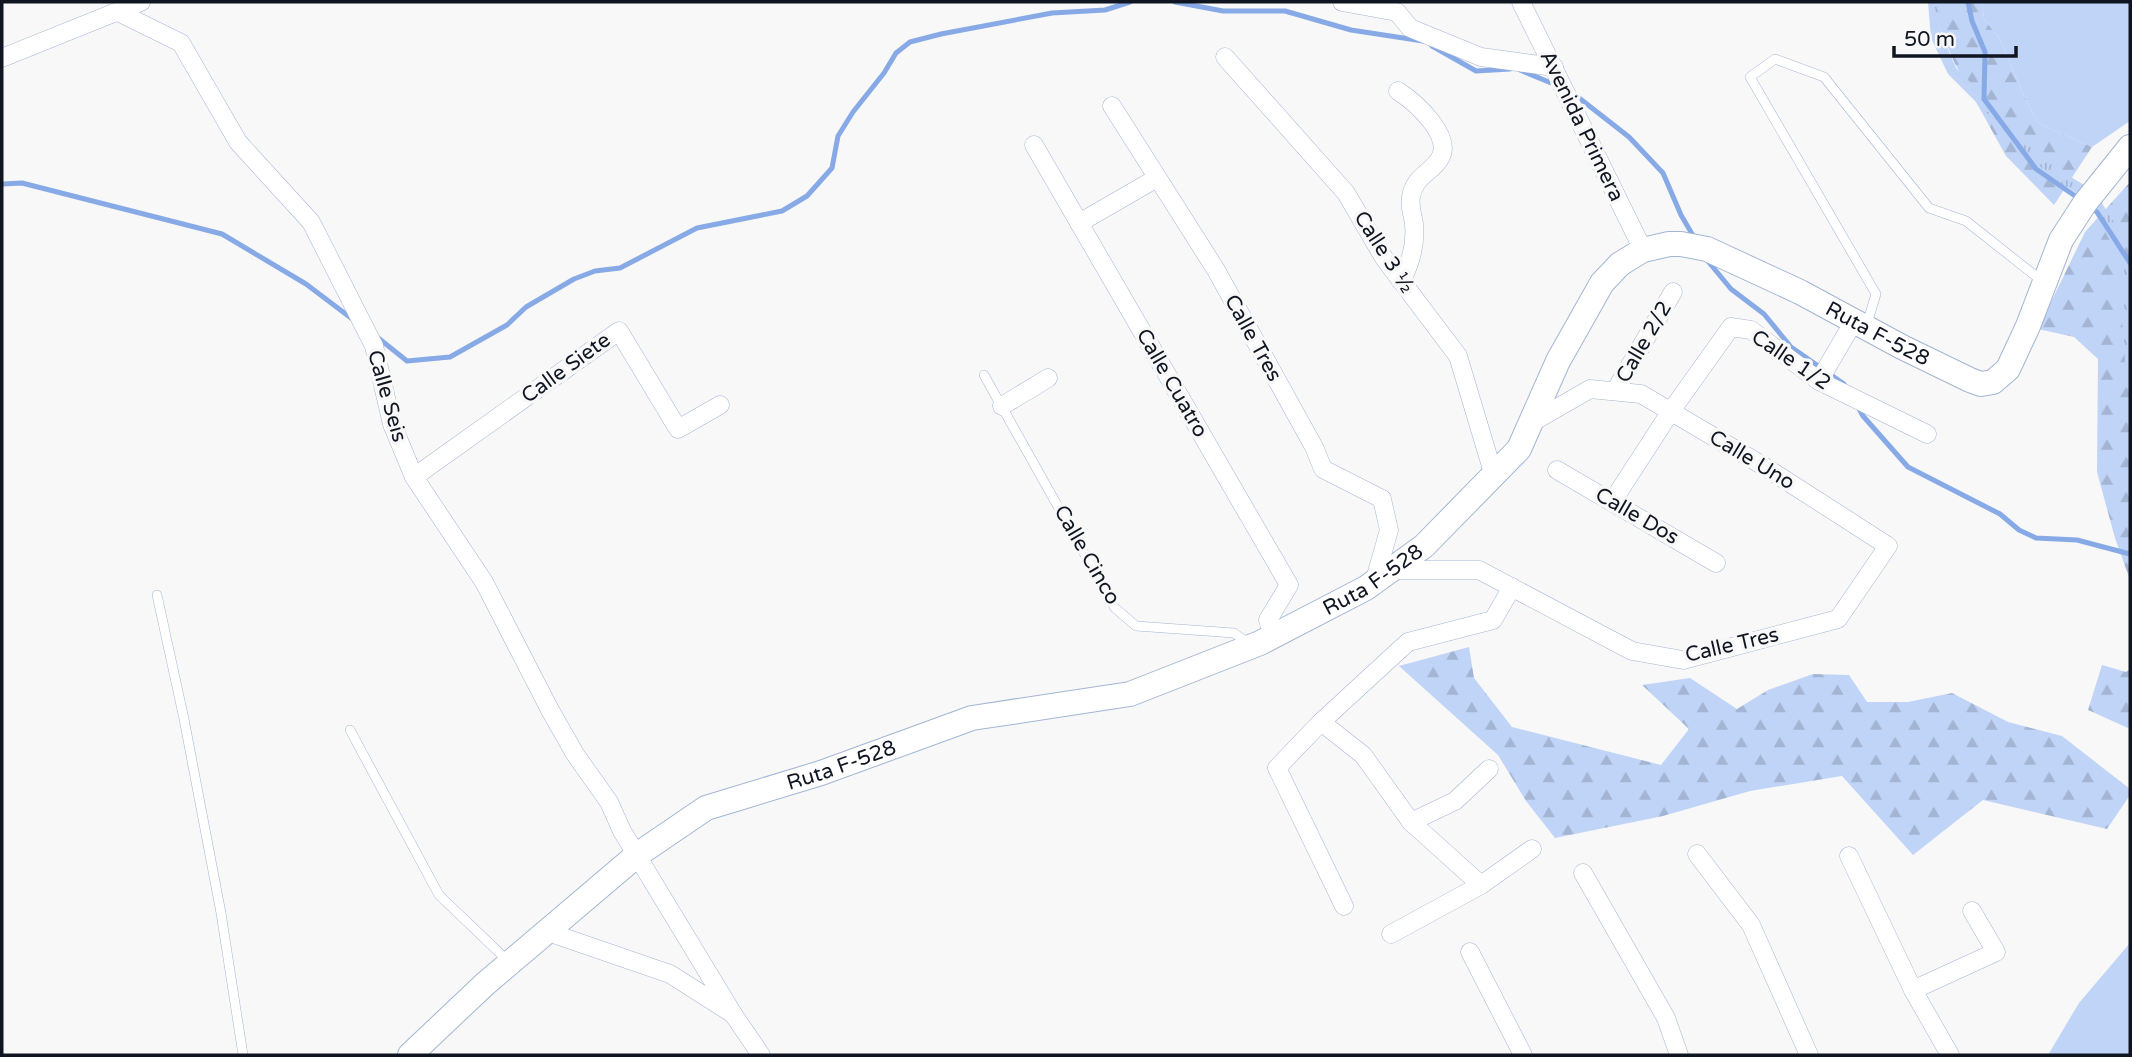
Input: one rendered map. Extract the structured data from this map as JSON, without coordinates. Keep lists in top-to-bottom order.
{
  "streets": {
    "main road": ["Ruta F-528"],
    "street": [
      "Avenida Primera",
      "Calle 3 ½",
      "Calle Tres",
      "Calle 2/2",
      "Calle 1/2",
      "Calle Siete",
      "Calle Cuatro",
      "Calle Seis",
      "Calle Uno",
      "Calle Dos"
    ],
    "lane": ["Calle Cinco"]
  },
  "crossings": [
    ["Avenida Primera", "Ruta F-528"],
    ["Calle 3 ½", "Ruta F-528"],
    ["Ruta F-528", "Calle Tres"],
    ["Ruta F-528", "Calle Cuatro"],
    ["Ruta F-528", "Calle Seis"],
    ["Ruta F-528", "Calle Uno"],
    ["Ruta F-528", "Calle Cinco"],
    ["Calle Tres", "Calle Uno"],
    ["Calle 2/2", "Calle Uno"],
    ["Calle 1/2", "Calle Uno"],
    ["Calle 1/2", "Calle Dos"],
    ["Calle Siete", "Calle Seis"],
    ["Calle Cuatro", "Calle Cinco"]
  ],
  "scale_bar": "50 m"
}
